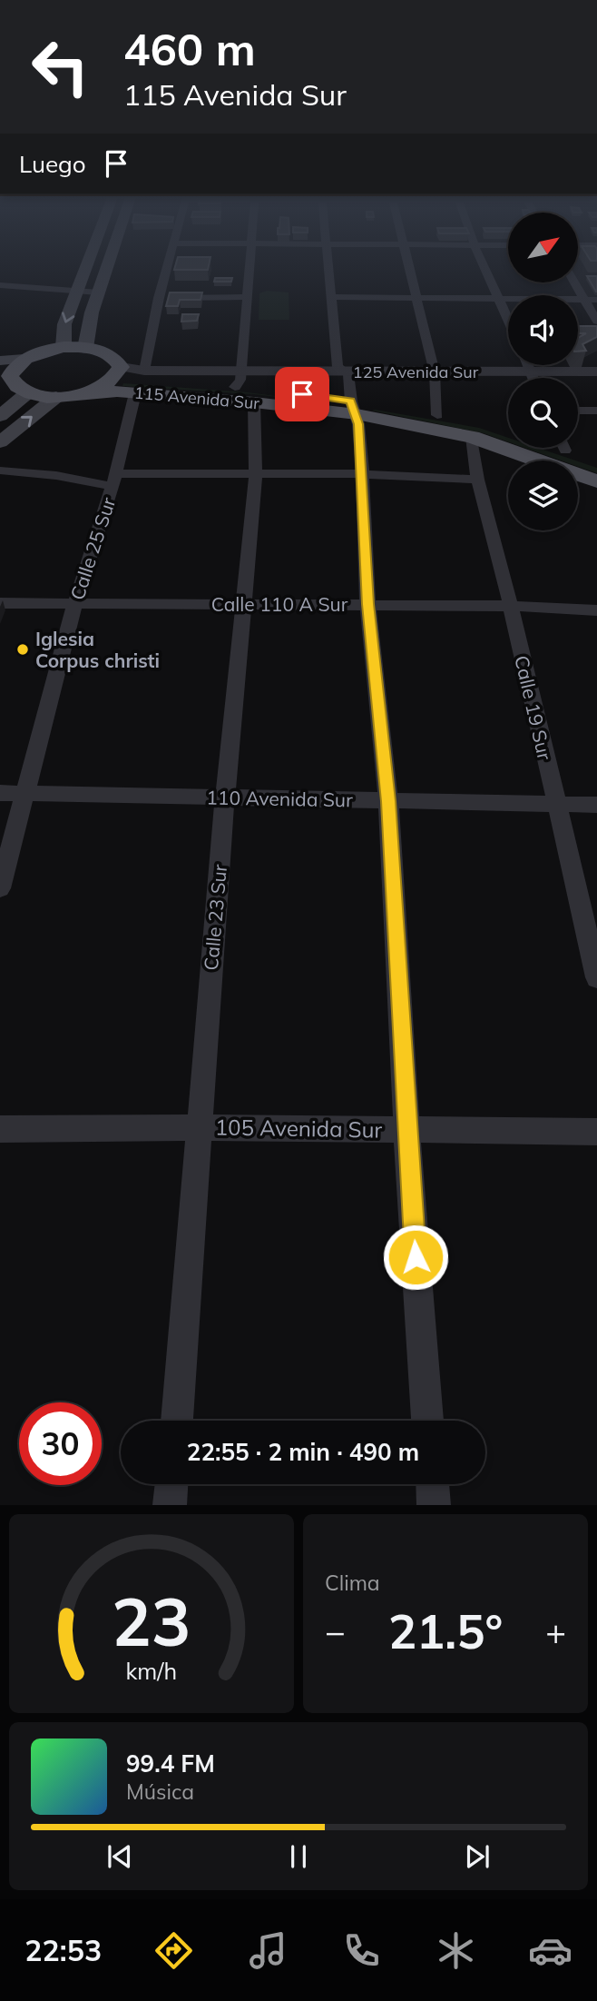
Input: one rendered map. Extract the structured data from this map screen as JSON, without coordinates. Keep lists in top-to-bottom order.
{
  "streets": {
    "main road": ["115 Avenida Sur"],
    "street": [
      "125 Avenida Sur",
      "Calle 25 Sur",
      "Calle 110 A Sur",
      "Calle 19 Sur",
      "110 Avenida Sur",
      "Calle 23 Sur",
      "105 Avenida Sur"
    ]
  },
  "crossings": [
    ["125 Avenida Sur", "115 Avenida Sur"],
    ["115 Avenida Sur", "Calle 25 Sur"],
    ["115 Avenida Sur", "Calle 19 Sur"],
    ["115 Avenida Sur", "Calle 23 Sur"],
    ["Calle 25 Sur", "Calle 110 A Sur"],
    ["Calle 25 Sur", "110 Avenida Sur"],
    ["Calle 110 A Sur", "Calle 19 Sur"],
    ["Calle 110 A Sur", "Calle 23 Sur"],
    ["Calle 19 Sur", "110 Avenida Sur"],
    ["110 Avenida Sur", "Calle 23 Sur"],
    ["Calle 23 Sur", "105 Avenida Sur"]
  ],
  "places": ["Iglesia Corpus christi"],
  "north": "top right",
  "page": {
    "turn": ["460 m", "115 Avenida Sur"],
    "then": "Luego",
    "limit": "30",
    "trip": "22:55 · 2 min · 490 m",
    "tile": "Clima",
    "heat": ["−", "21.5°", "+"],
    "song": ["99.4 FM", "Música"],
    "tabs": "22:53",
    "gauge": ["23", "km/h"]
  }
}
